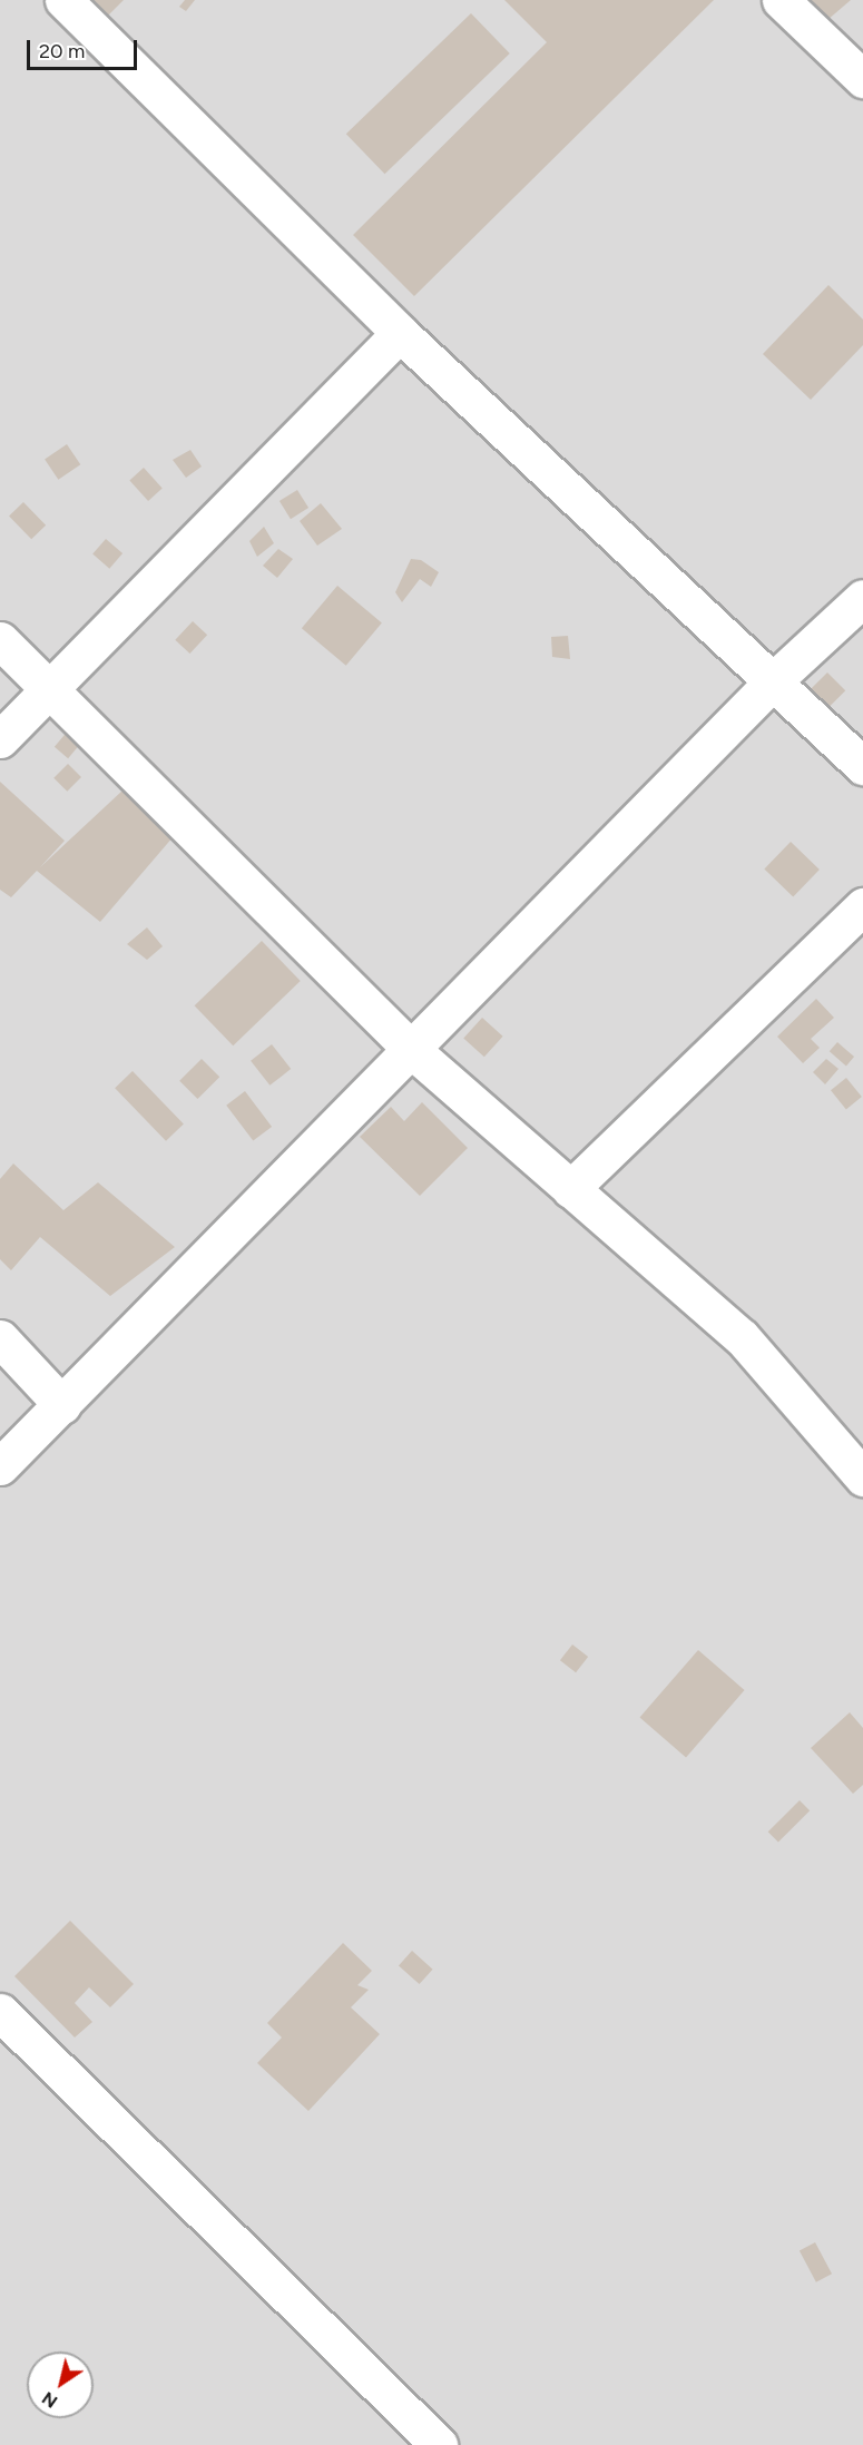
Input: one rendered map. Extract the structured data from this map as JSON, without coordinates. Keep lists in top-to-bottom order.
{
  "scale_bar": "20 m",
  "north": "bottom left"
}
